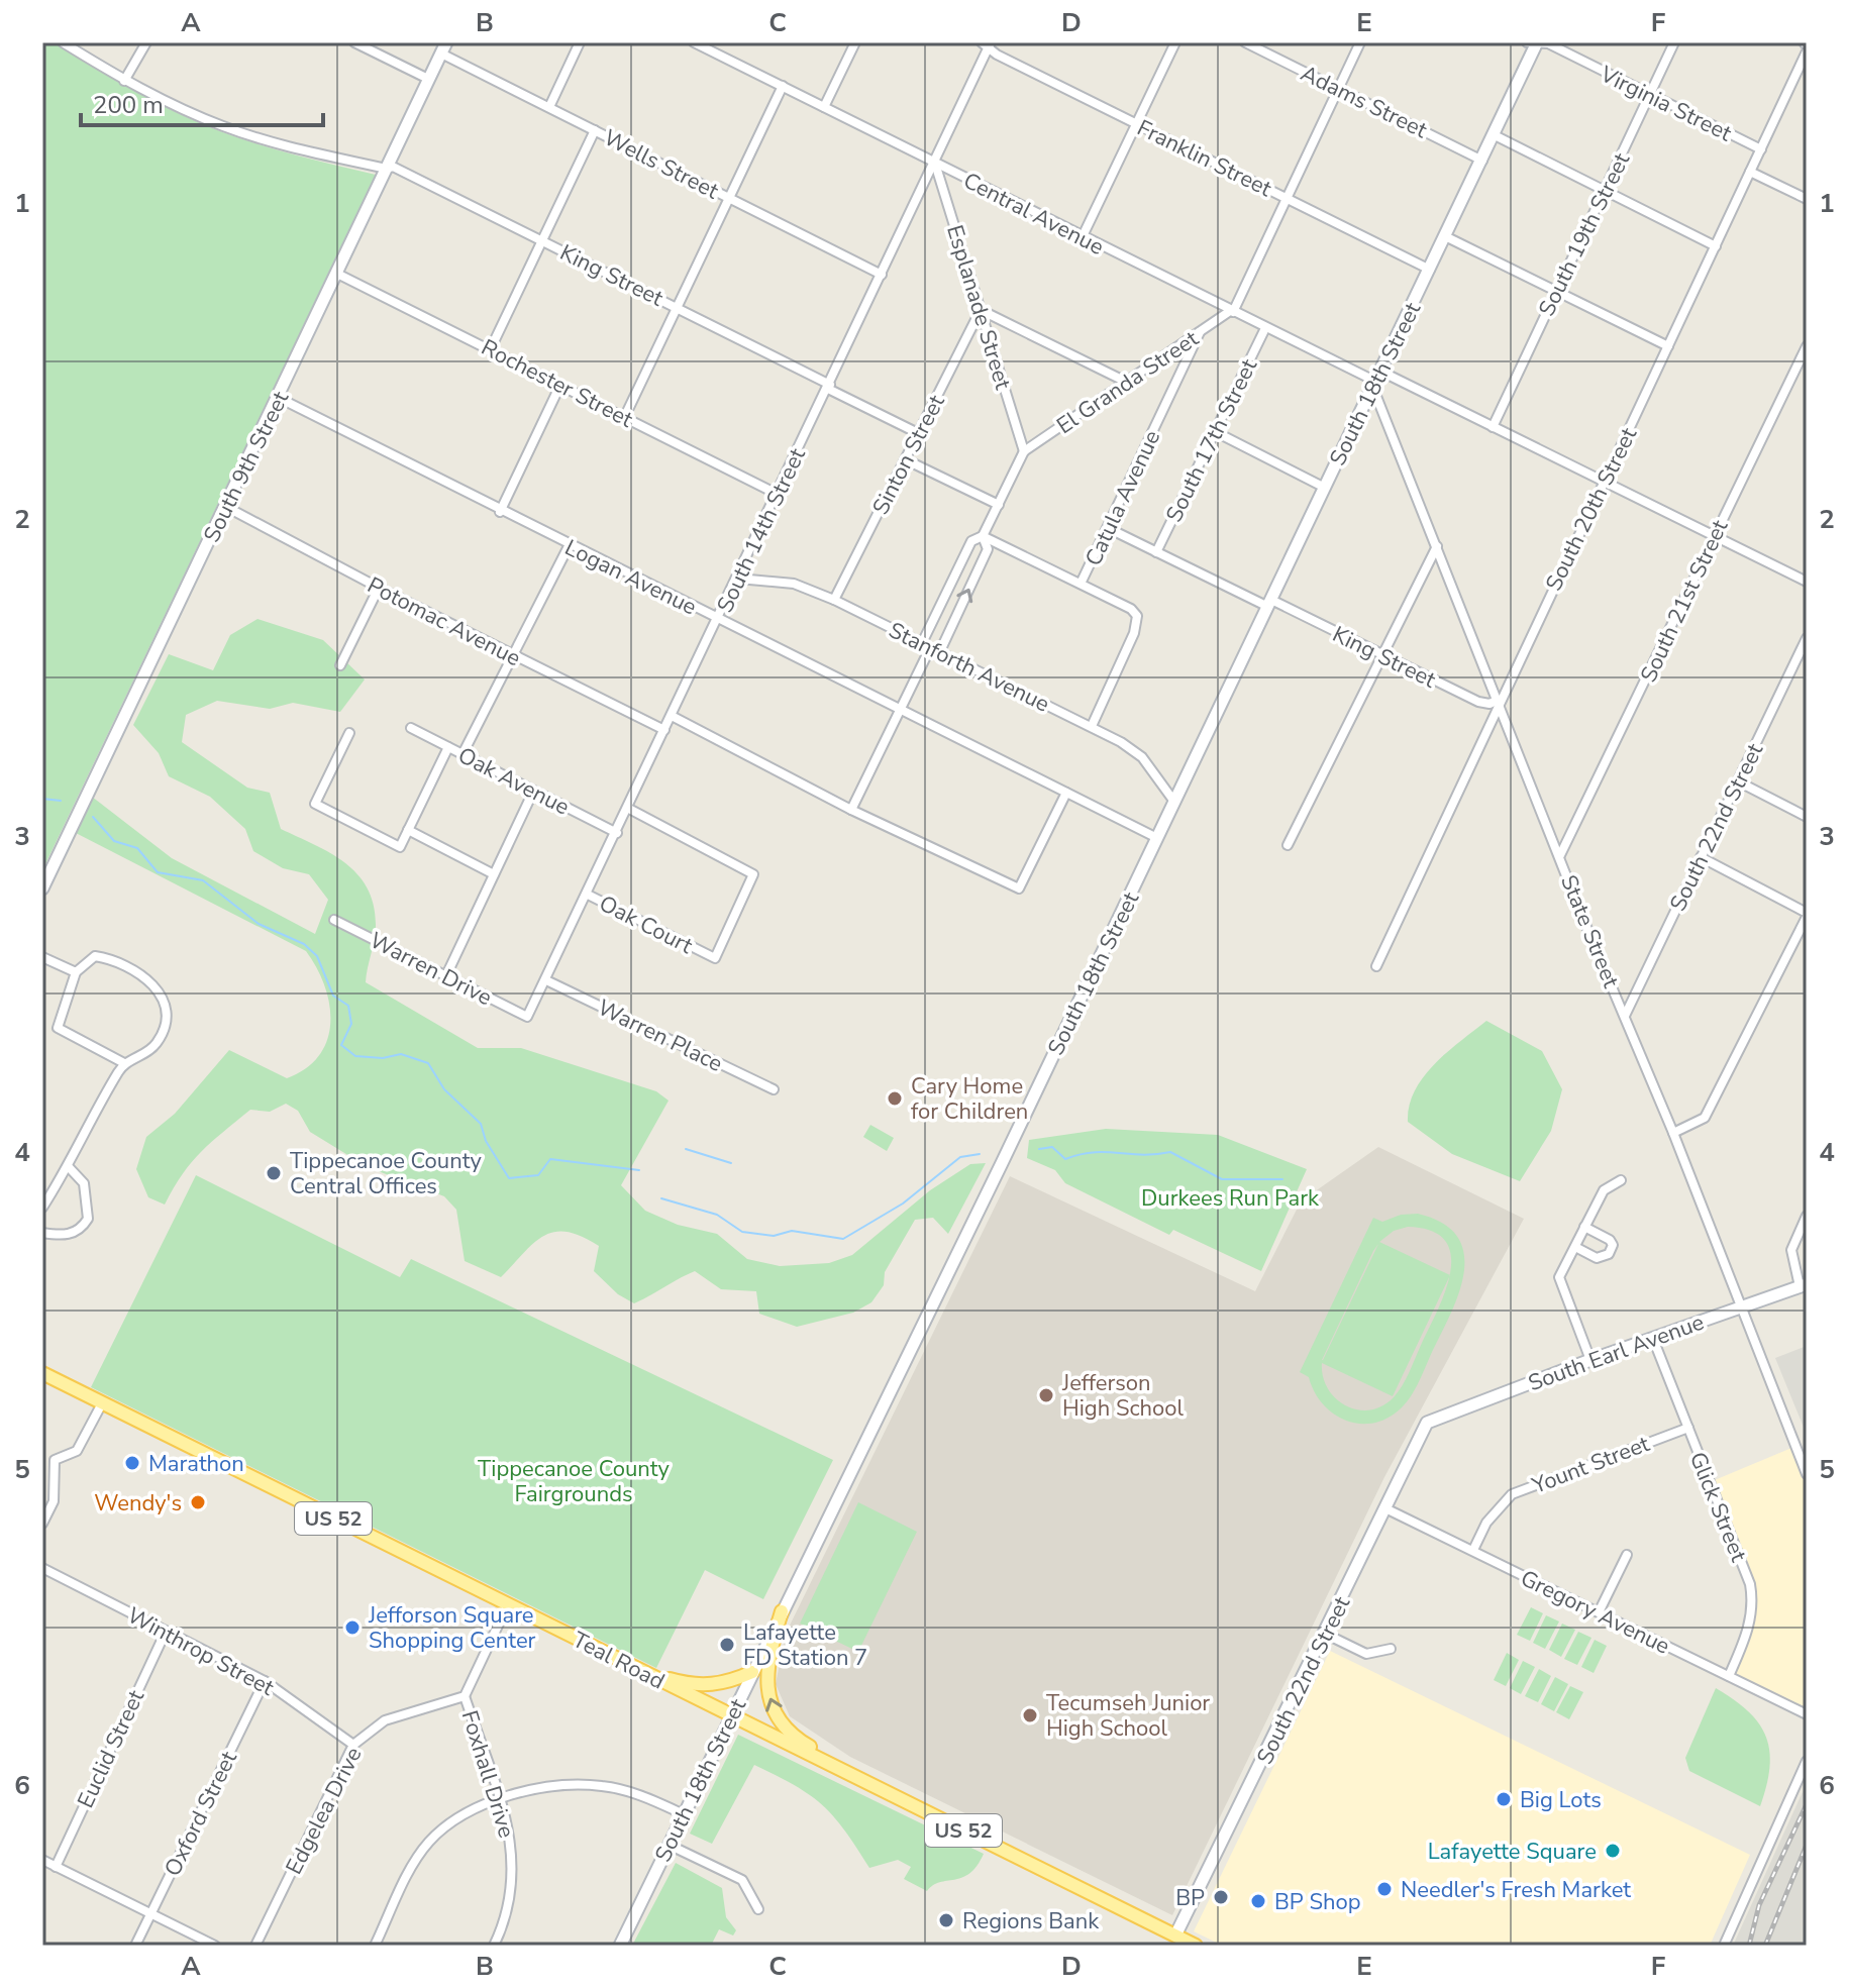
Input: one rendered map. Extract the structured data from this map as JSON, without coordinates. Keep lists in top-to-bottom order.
{
  "streets": {
    "main road": [
      "South 18th Street",
      "South 9th Street",
      "South 22nd Street",
      "South Earl Avenue",
      "US 52",
      "Teal Road"
    ],
    "street": [
      "Adams Street",
      "Virginia Street",
      "Franklin Street",
      "Wells Street",
      "Central Avenue",
      "South 19th Street",
      "King Street",
      "Esplanade Street",
      "El Granda Street",
      "Rochester Street",
      "South 17th Street",
      "Sinton Street",
      "Catula Avenue",
      "South 20th Street",
      "South 14th Street",
      "Logan Avenue",
      "South 21st Street",
      "Potomac Avenue",
      "Stanforth Avenue",
      "Oak Avenue",
      "Oak Court",
      "State Street",
      "Warren Drive",
      "Warren Place",
      "Yount Street",
      "Glick Street",
      "Gregory Avenue",
      "Winthrop Street",
      "Euclid Street",
      "Foxhall Drive",
      "Edgelea Drive",
      "Oxford Street"
    ]
  },
  "crossings": [
    ["Adams Street", "South 18th Street"],
    ["Virginia Street", "South 19th Street"],
    ["Virginia Street", "South 18th Street"],
    ["Virginia Street", "South 20th Street"],
    ["Franklin Street", "South 18th Street"],
    ["Franklin Street", "South 14th Street"],
    ["Wells Street", "South 9th Street"],
    ["Wells Street", "South 14th Street"],
    ["Central Avenue", "South 19th Street"],
    ["Central Avenue", "Esplanade Street"],
    ["Central Avenue", "El Granda Street"],
    ["Central Avenue", "South 18th Street"],
    ["Central Avenue", "South 17th Street"],
    ["Central Avenue", "South 20th Street"],
    ["Central Avenue", "South 14th Street"],
    ["Central Avenue", "South 21st Street"],
    ["Central Avenue", "State Street"],
    ["King Street", "South 18th Street"],
    ["King Street", "South 17th Street"],
    ["King Street", "Sinton Street"],
    ["King Street", "South 9th Street"],
    ["King Street", "Catula Avenue"],
    ["King Street", "South 20th Street"],
    ["King Street", "South 14th Street"],
    ["King Street", "State Street"],
    ["Esplanade Street", "El Granda Street"],
    ["Esplanade Street", "Sinton Street"],
    ["Esplanade Street", "South 14th Street"],
    ["El Granda Street", "Catula Avenue"],
    ["Rochester Street", "South 9th Street"],
    ["Rochester Street", "South 14th Street"],
    ["South 18th Street", "Logan Avenue"],
    ["South 18th Street", "Stanforth Avenue"],
    ["South 18th Street", "State Street"],
    ["South 18th Street", "Teal Road"],
    ["Sinton Street", "Stanforth Avenue"],
    ["South 9th Street", "Logan Avenue"],
    ["South 9th Street", "Potomac Avenue"],
    ["Catula Avenue", "Stanforth Avenue"],
    ["South 20th Street", "State Street"],
    ["South 14th Street", "Logan Avenue"],
    ["South 14th Street", "Potomac Avenue"],
    ["South 14th Street", "Stanforth Avenue"],
    ["South 14th Street", "Oak Avenue"],
    ["South 14th Street", "Oak Court"],
    ["South 14th Street", "Warren Drive"],
    ["South 14th Street", "Warren Place"],
    ["South 21st Street", "State Street"],
    ["South 22nd Street", "State Street"],
    ["South 22nd Street", "South Earl Avenue"],
    ["South 22nd Street", "Gregory Avenue"],
    ["South 22nd Street", "Teal Road"],
    ["State Street", "South Earl Avenue"],
    ["South Earl Avenue", "Glick Street"],
    ["Yount Street", "Glick Street"],
    ["Yount Street", "Gregory Avenue"],
    ["Glick Street", "Gregory Avenue"],
    ["Winthrop Street", "Euclid Street"],
    ["Winthrop Street", "Edgelea Drive"],
    ["Winthrop Street", "Oxford Street"],
    ["Foxhall Drive", "Edgelea Drive"]
  ],
  "parks": ["Durkees Run Park", "Tippecanoe County Fairgrounds"],
  "places": [
    "Cary Home for Children",
    "Tippecanoe County Central Offices",
    "Jefferson High School",
    "Marathon",
    "Wendy's",
    "Jefforson Square Shopping Center",
    "Lafayette FD Station 7",
    "Tecumseh Junior High School",
    "Big Lots",
    "Lafayette Square",
    "Needler's Fresh Market",
    "BP",
    "BP Shop",
    "Regions Bank"
  ],
  "scale_bar": "200 m",
  "grid": {
    "columns": [
      "A",
      "B",
      "C",
      "D",
      "E",
      "F"
    ],
    "rows": [
      "1",
      "2",
      "3",
      "4",
      "5",
      "6"
    ]
  }
}
